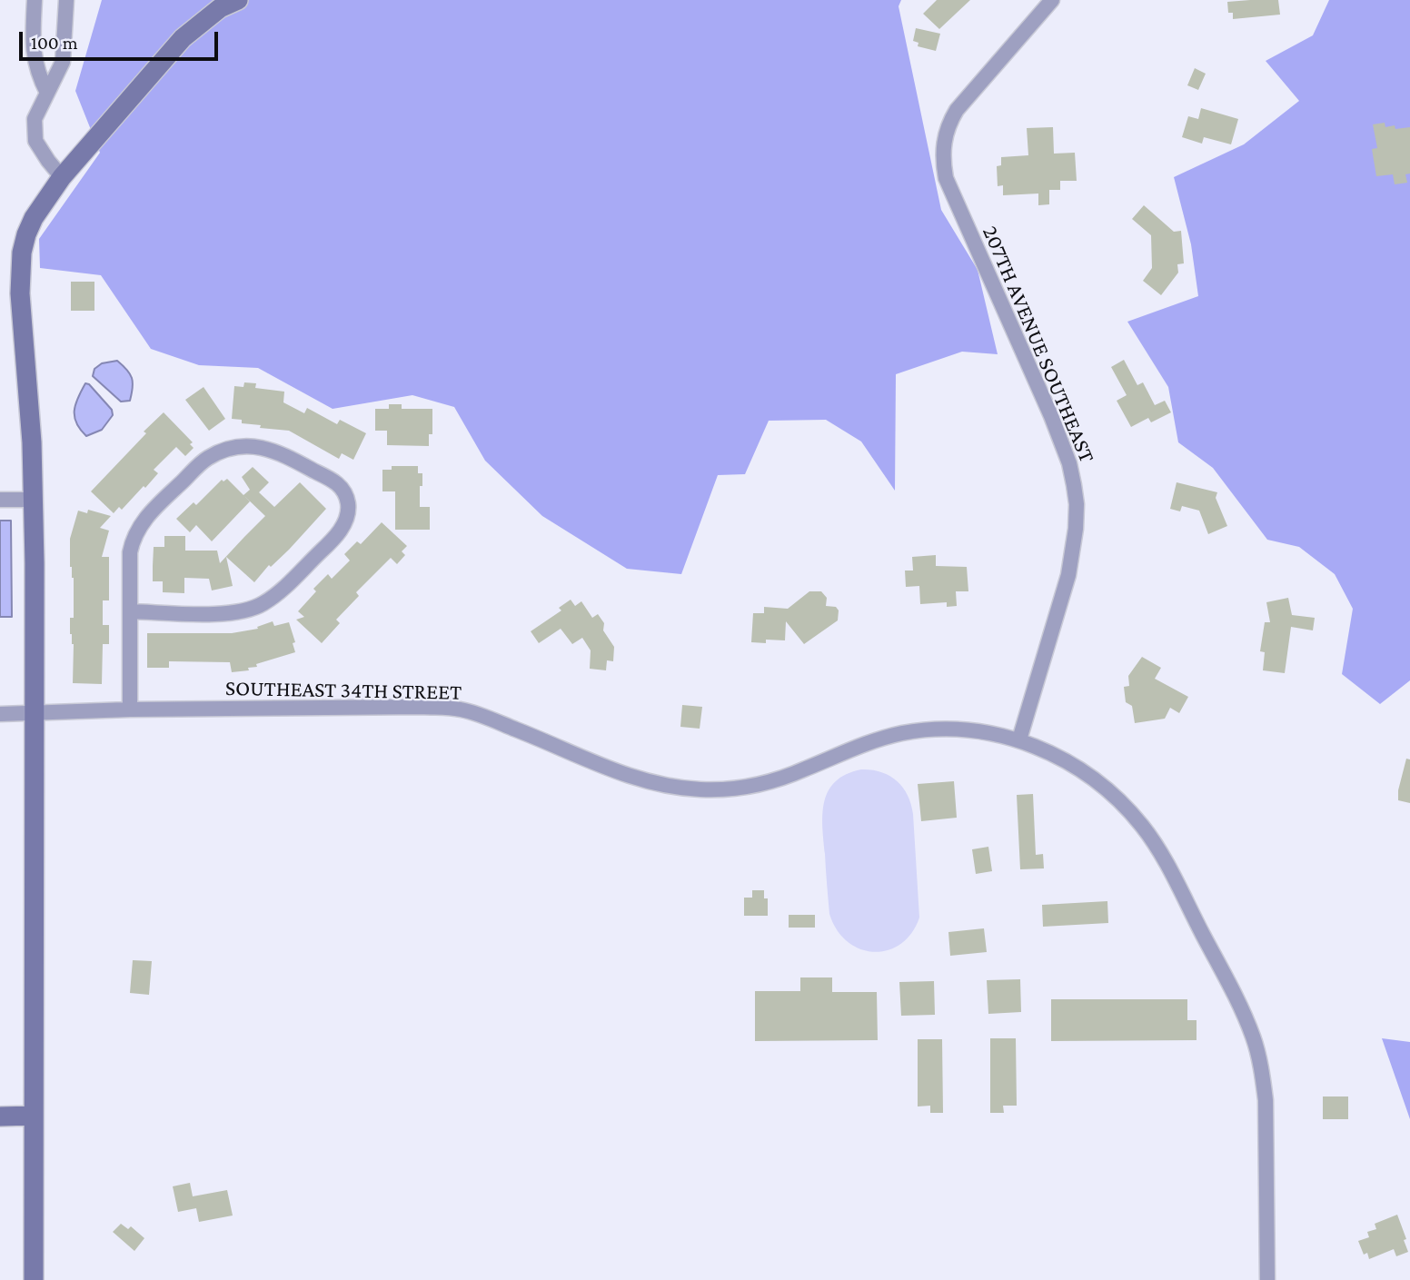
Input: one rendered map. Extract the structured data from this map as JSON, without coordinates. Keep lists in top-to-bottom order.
{
  "streets": {
    "street": ["207TH AVENUE SOUTHEAST", "SOUTHEAST 34TH STREET"]
  },
  "crossings": [
    ["207TH AVENUE SOUTHEAST", "SOUTHEAST 34TH STREET"]
  ],
  "scale_bar": "100 m"
}
